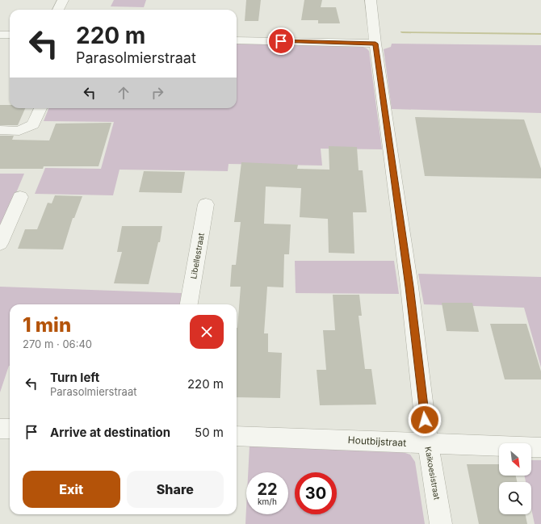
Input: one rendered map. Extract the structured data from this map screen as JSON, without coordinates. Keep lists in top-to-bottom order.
{
  "streets": {
    "street": ["Libellestraat", "Houtbijstraat", "Kaikoesistraat"]
  },
  "crossings": [
    ["Houtbijstraat", "Kaikoesistraat"]
  ],
  "north": "bottom right",
  "page": {
    "turn": ["220 m", "Parasolmierstraat"],
    "heading": ["1 min", "270 m · 06:40"],
    "list": [
      {
        "name": "Turn left",
        "note": "Parasolmierstraat",
        "value": "220 m"
      },
      {
        "name": "Arrive at destination",
        "value": "50 m"
      }
    ],
    "buttons": ["Exit", "Share"],
    "speed": "22 km/h",
    "limit": "30"
  }
}
